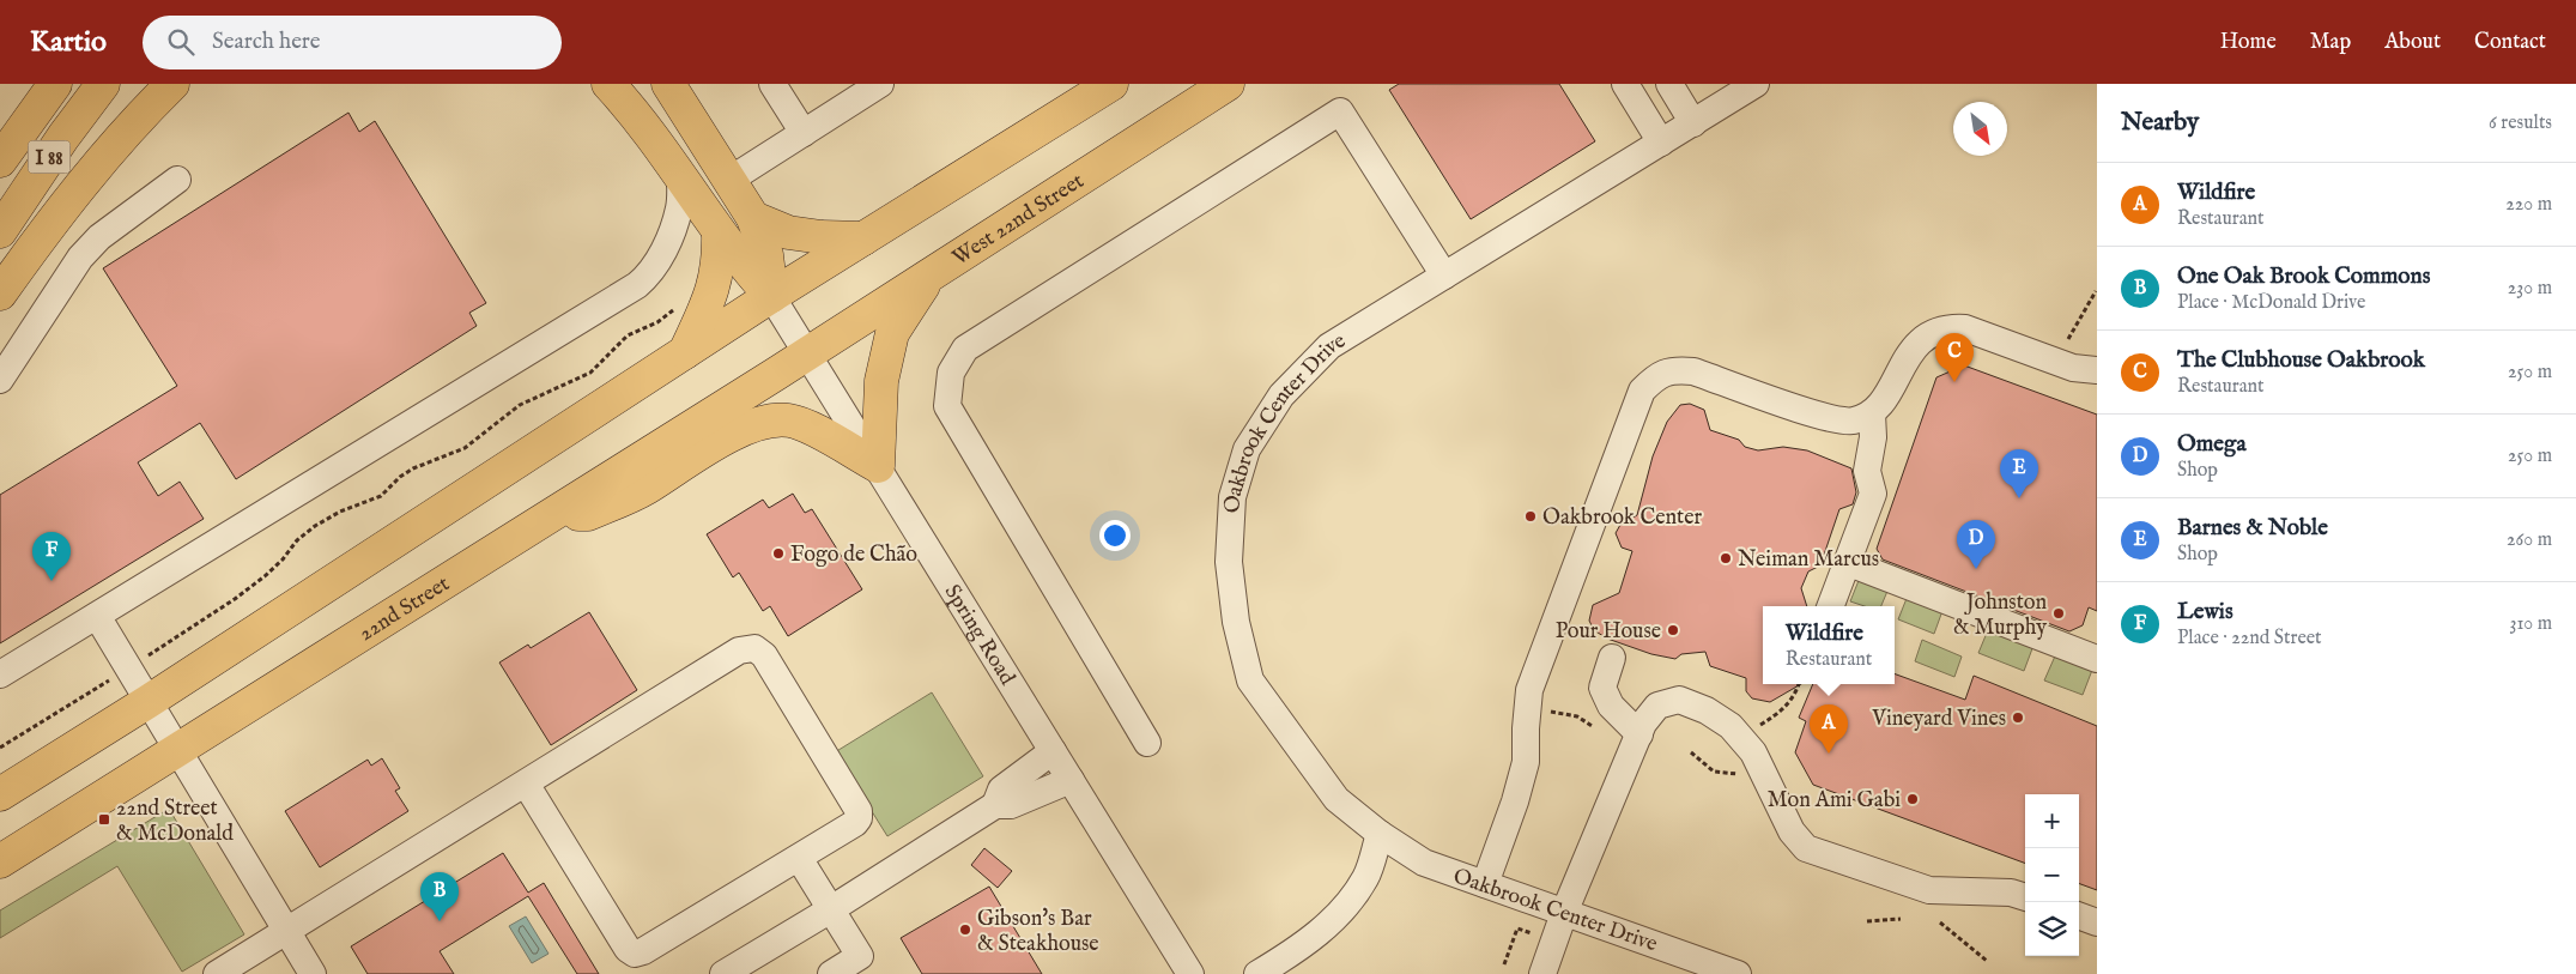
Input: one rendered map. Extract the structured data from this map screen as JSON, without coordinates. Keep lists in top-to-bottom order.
{
  "streets": {
    "main road": ["I 88", "West 22nd Street", "22nd Street"],
    "street": ["Oakbrook Center Drive", "Spring Road"]
  },
  "crossings": [
    ["West 22nd Street", "22nd Street"],
    ["West 22nd Street", "Spring Road"],
    ["22nd Street", "Spring Road"]
  ],
  "places": {
    "other": [
      "Oakbrook Center",
      "Fogo de Chão",
      "Neiman Marcus",
      "Johnston & Murphy",
      "Pour House",
      "Vineyard Vines",
      "Mon Ami Gabi",
      "Gibson's Bar & Steakhouse"
    ],
    "transit": ["22nd Street & McDonald"]
  },
  "north": "bottom right",
  "page": {
    "header": "Kartio",
    "search": "Search here",
    "nav": [
      "Home",
      "Map",
      "About",
      "Contact"
    ],
    "heading": ["Nearby", "6 results"],
    "list": [
      {
        "mark": "A",
        "name": "Wildfire",
        "note": "Restaurant",
        "value": "220 m"
      },
      {
        "mark": "B",
        "name": "One Oak Brook Commons",
        "note": "Place · McDonald Drive",
        "value": "230 m"
      },
      {
        "mark": "C",
        "name": "The Clubhouse Oakbrook",
        "note": "Restaurant",
        "value": "250 m"
      },
      {
        "mark": "D",
        "name": "Omega",
        "note": "Shop",
        "value": "250 m"
      },
      {
        "mark": "E",
        "name": "Barnes & Noble",
        "note": "Shop",
        "value": "260 m"
      },
      {
        "mark": "F",
        "name": "Lewis",
        "note": "Place · 22nd Street",
        "value": "310 m"
      }
    ],
    "pins": [
      "C",
      "E",
      "D",
      "F",
      "A",
      "B"
    ],
    "popup": ["Wildfire", "Restaurant"],
    "map_buttons": ["+", "−"]
  }
}
